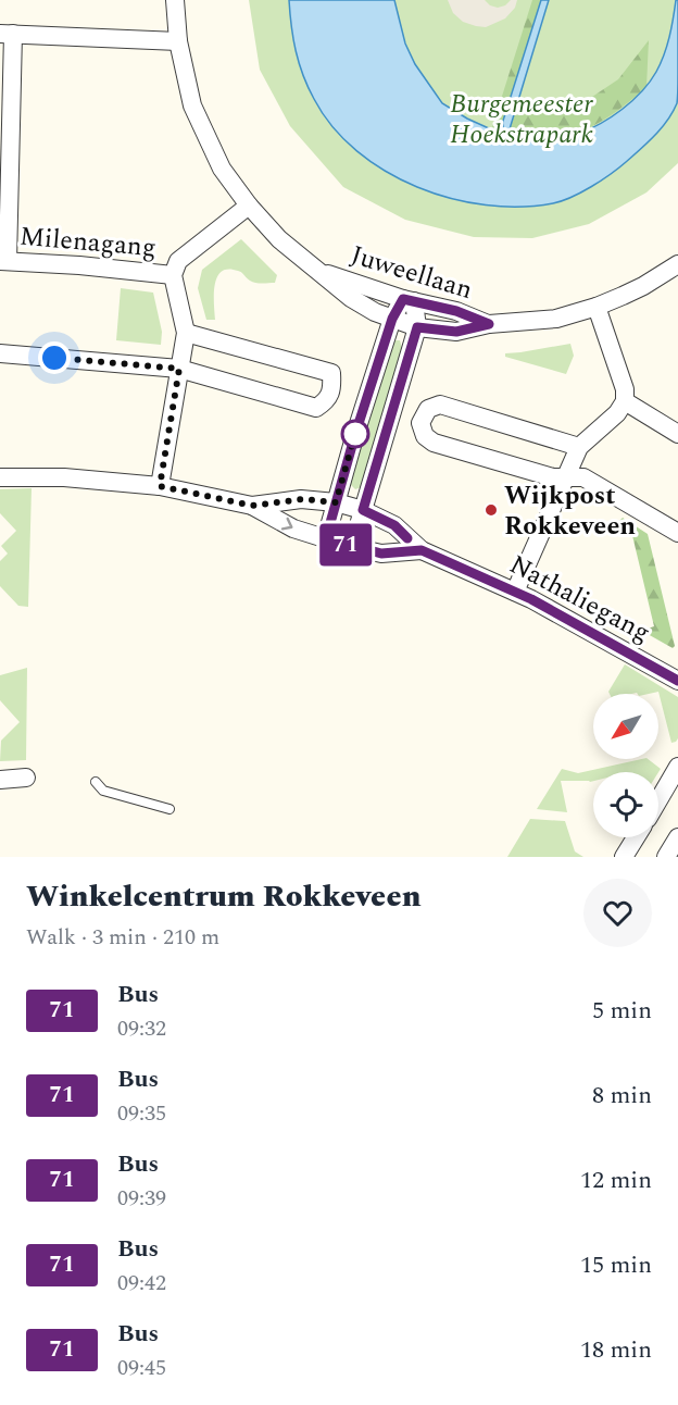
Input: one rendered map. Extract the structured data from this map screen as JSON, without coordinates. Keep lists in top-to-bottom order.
{
  "streets": {
    "street": ["Milenagang", "Juweellaan", "Nathaliegang"]
  },
  "parks": ["Burgemeester Hoekstrapark"],
  "places": ["Wijkpost Rokkeveen"],
  "lines": ["bus line 71"],
  "north": "bottom left",
  "page": {
    "on_map": "71",
    "heading": ["Winkelcentrum Rokkeveen", "Walk · 3 min · 210 m"],
    "list": [
      {
        "mark": "71",
        "name": "Bus",
        "note": "09:32",
        "value": "5 min"
      },
      {
        "mark": "71",
        "name": "Bus",
        "note": "09:35",
        "value": "8 min"
      },
      {
        "mark": "71",
        "name": "Bus",
        "note": "09:39",
        "value": "12 min"
      },
      {
        "mark": "71",
        "name": "Bus",
        "note": "09:42",
        "value": "15 min"
      },
      {
        "mark": "71",
        "name": "Bus",
        "note": "09:45",
        "value": "18 min"
      }
    ]
  }
}
